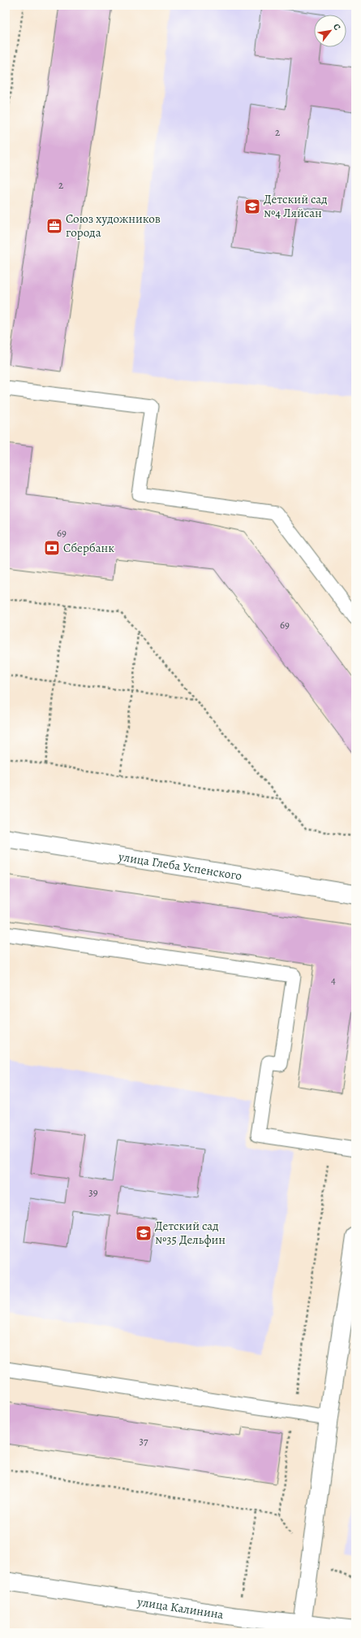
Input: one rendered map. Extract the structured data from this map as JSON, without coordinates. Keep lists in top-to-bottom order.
{
  "streets": {
    "street": ["улица Глеба Успенского", "улица Калинина"]
  },
  "places": {
    "school or university": ["Детский сад №4 Ляйсан", "Детский сад №35 Дельфин"],
    "office": ["Союз художников города"],
    "bank": ["Сбербанк"]
  },
  "house_numbers": [
    "2",
    "2",
    "69",
    "69",
    "4",
    "39",
    "37"
  ],
  "north": "top right"
}
